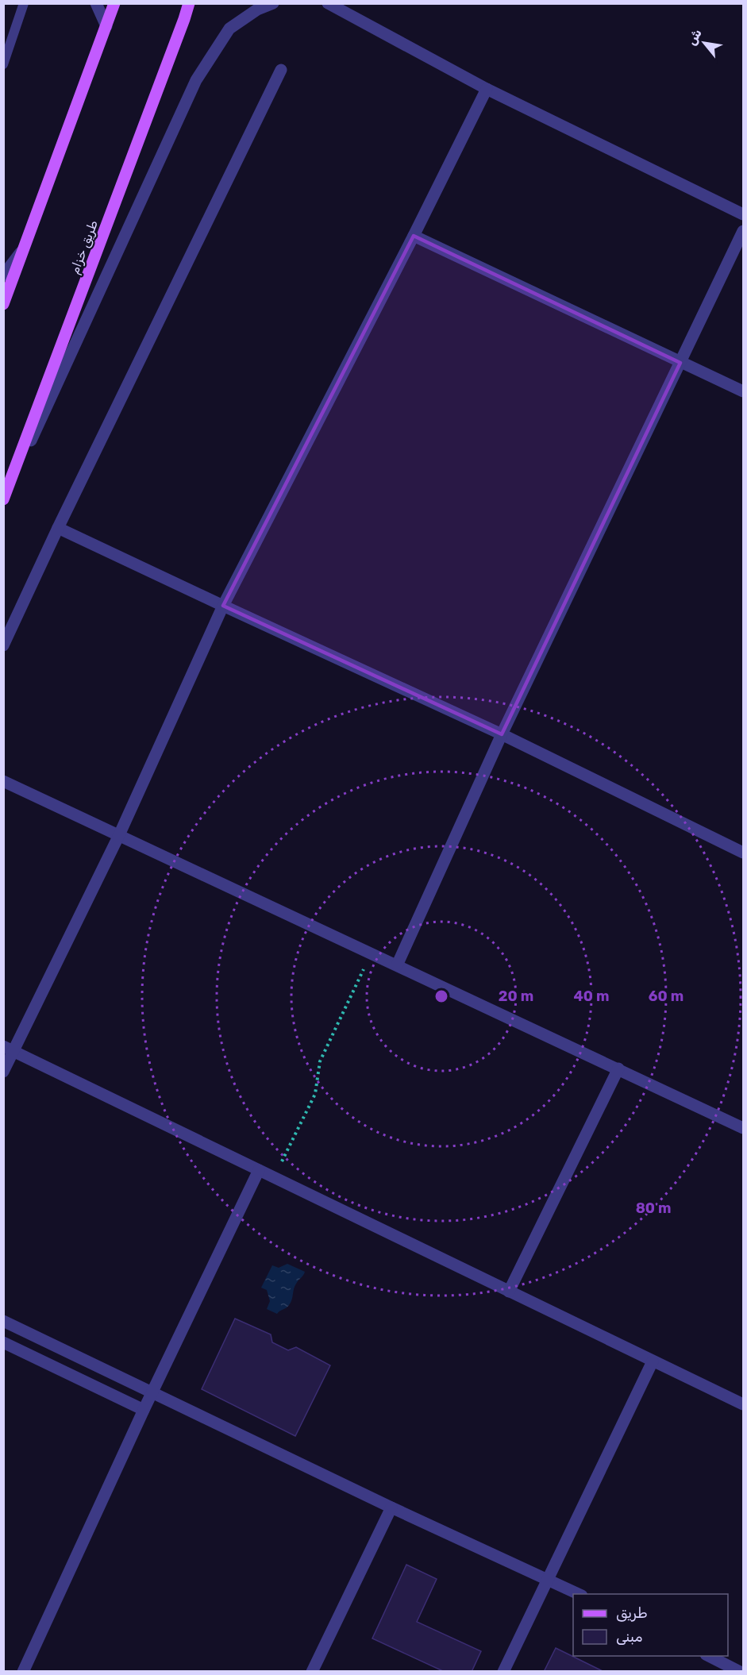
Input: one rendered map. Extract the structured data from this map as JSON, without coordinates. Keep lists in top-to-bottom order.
{
  "streets": {
    "main road": ["طريق خزام"]
  },
  "legend": ["طريق", "مبنى"],
  "north": "top left",
  "rings": [
    "20 m",
    "40 m",
    "60 m",
    "80 m"
  ]
}
